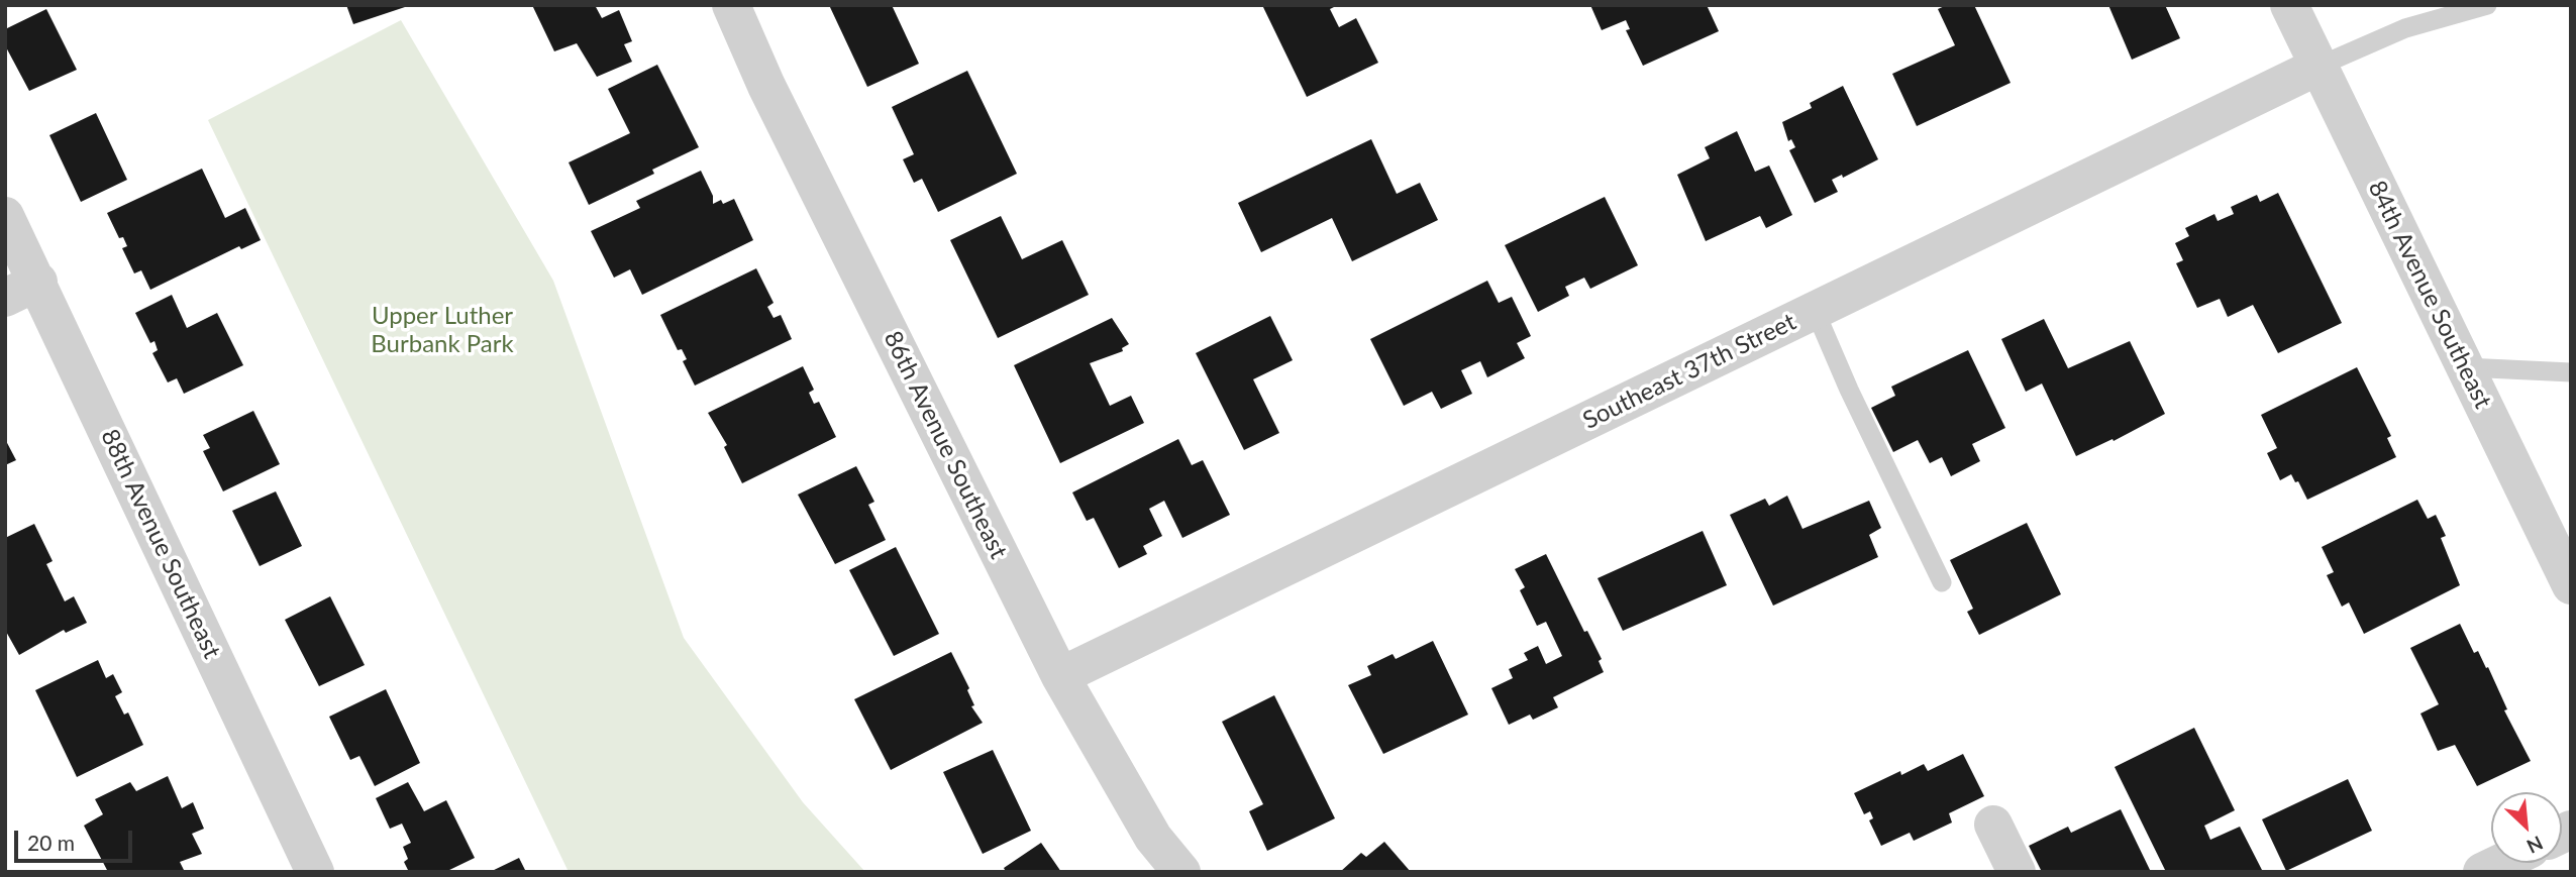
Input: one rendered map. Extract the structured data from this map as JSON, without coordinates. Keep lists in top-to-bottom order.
{
  "streets": {
    "street": [
      "84th Avenue Southeast",
      "Southeast 37th Street",
      "86th Avenue Southeast",
      "88th Avenue Southeast"
    ]
  },
  "crossings": [
    ["84th Avenue Southeast", "Southeast 37th Street"],
    ["Southeast 37th Street", "86th Avenue Southeast"]
  ],
  "parks": ["Upper Luther Burbank Park"],
  "scale_bar": "20 m",
  "north": "bottom right"
}
